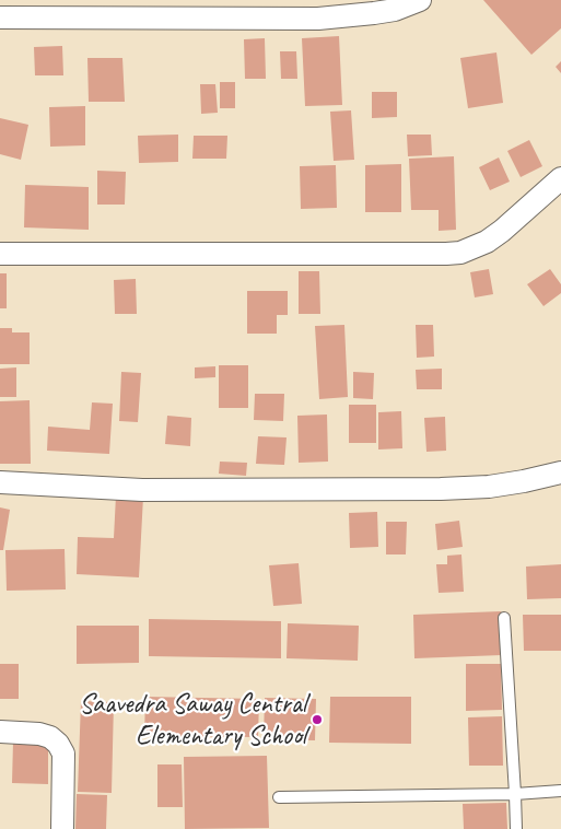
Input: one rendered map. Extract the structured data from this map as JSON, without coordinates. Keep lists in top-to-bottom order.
{
  "places": ["Saavedra Saway Central Elementary School"]
}
